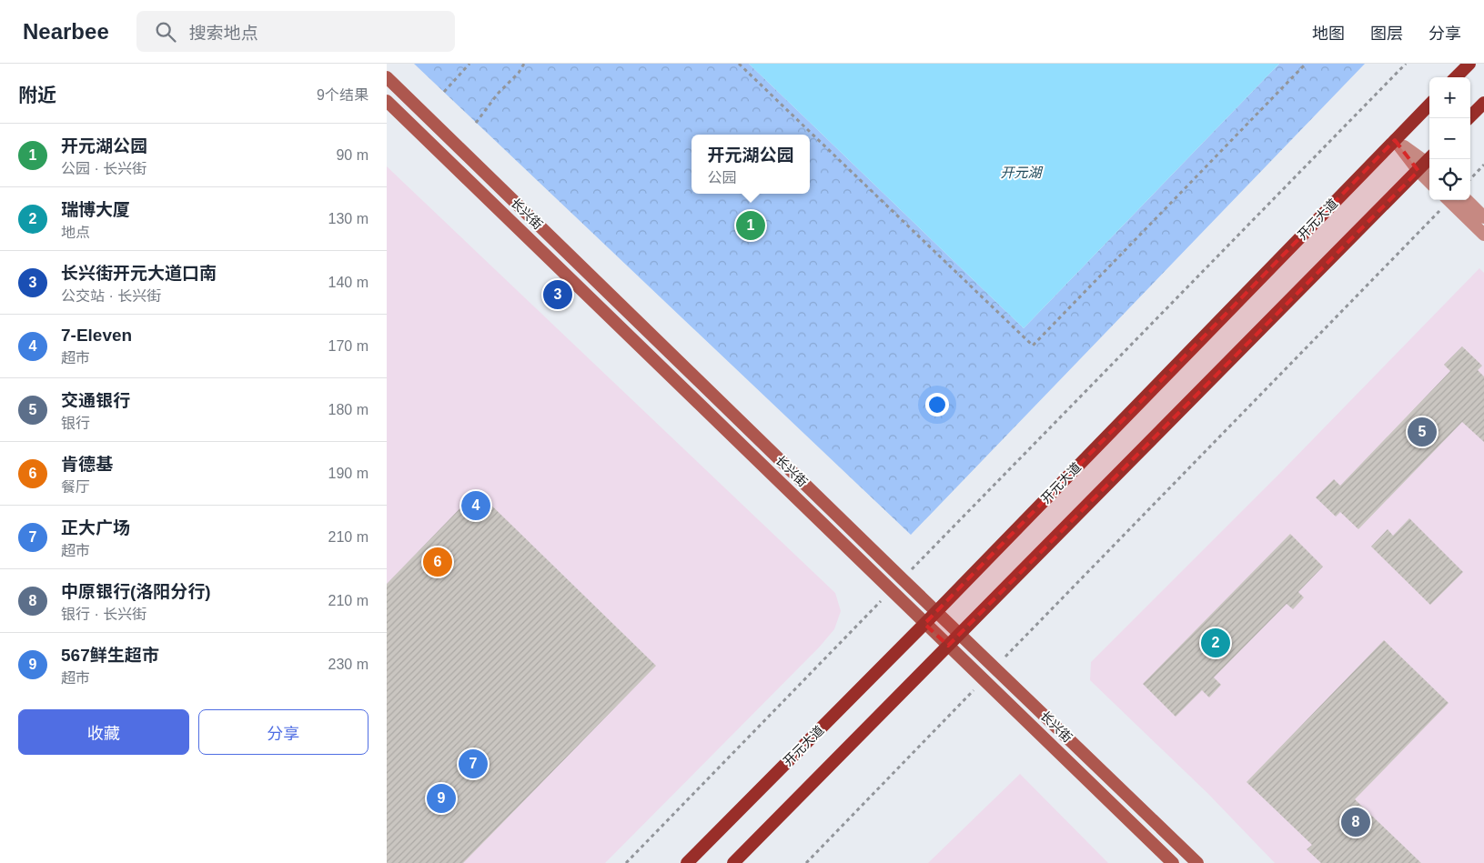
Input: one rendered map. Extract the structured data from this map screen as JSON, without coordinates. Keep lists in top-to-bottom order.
{
  "streets": {
    "main road": ["长兴街", "开元大道"]
  },
  "crossings": [
    ["长兴街", "开元大道"]
  ],
  "water": ["开元湖"],
  "page": {
    "header": "Nearbee",
    "search": "搜索地点",
    "nav": ["地图", "图层", "分享"],
    "heading": ["附近", "9个结果"],
    "map_buttons": ["+", "−"],
    "list": [
      {
        "mark": "1",
        "name": "开元湖公园",
        "note": "公园 · 长兴街",
        "value": "90 m"
      },
      {
        "mark": "2",
        "name": "瑞博大厦",
        "note": "地点",
        "value": "130 m"
      },
      {
        "mark": "3",
        "name": "长兴街开元大道口南",
        "note": "公交站 · 长兴街",
        "value": "140 m"
      },
      {
        "mark": "4",
        "name": "7-Eleven",
        "note": "超市",
        "value": "170 m"
      },
      {
        "mark": "5",
        "name": "交通银行",
        "note": "银行",
        "value": "180 m"
      },
      {
        "mark": "6",
        "name": "肯德基",
        "note": "餐厅",
        "value": "190 m"
      },
      {
        "mark": "7",
        "name": "正大广场",
        "note": "超市",
        "value": "210 m"
      },
      {
        "mark": "8",
        "name": "中原银行(洛阳分行)",
        "note": "银行 · 长兴街",
        "value": "210 m"
      },
      {
        "mark": "9",
        "name": "567鲜生超市",
        "note": "超市",
        "value": "230 m"
      }
    ],
    "popup": ["开元湖公园", "公园"],
    "pins": [
      "1",
      "3",
      "5",
      "4",
      "6",
      "2",
      "7",
      "9",
      "8"
    ],
    "buttons": ["收藏", "分享"]
  }
}
